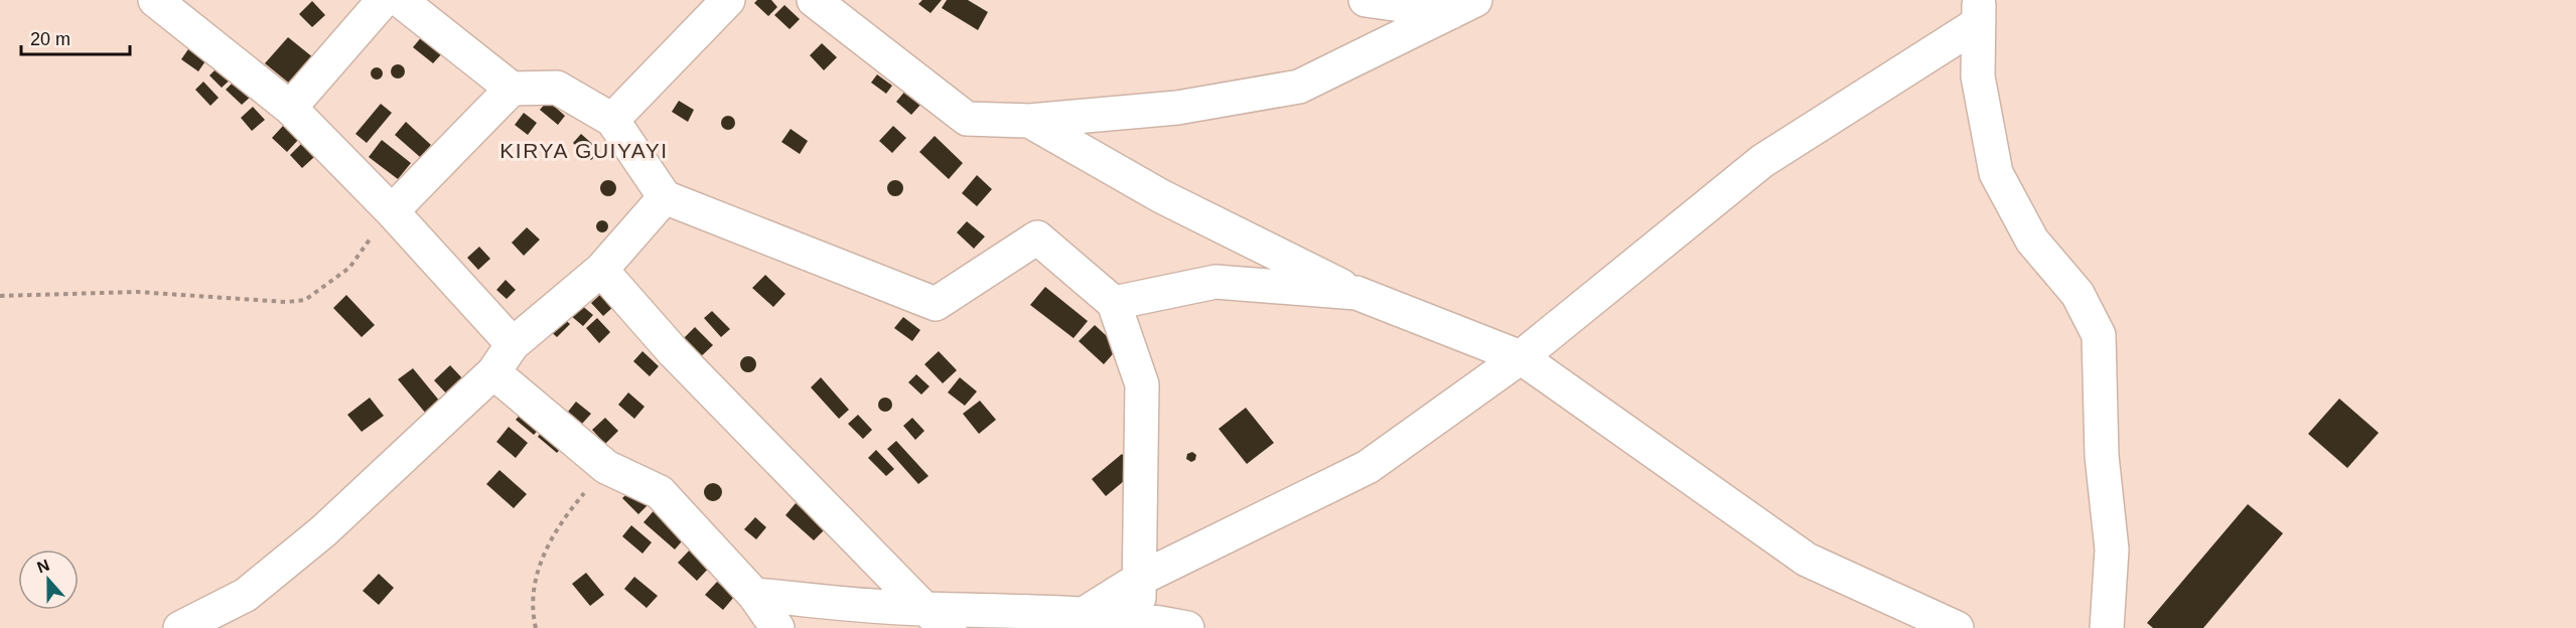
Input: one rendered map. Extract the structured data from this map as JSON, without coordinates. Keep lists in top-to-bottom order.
{
  "districts": ["KIRYA GUIYAYI"],
  "scale_bar": "20 m",
  "north": "top"
}
